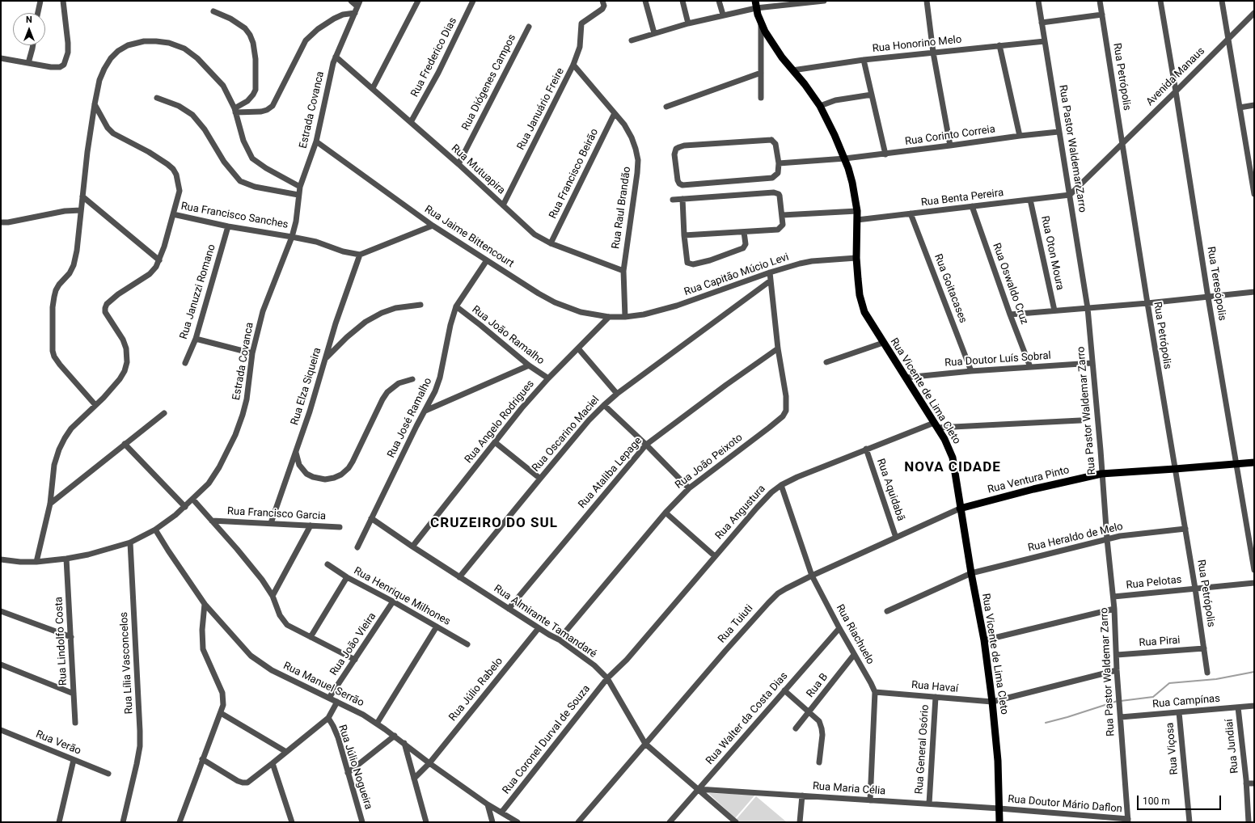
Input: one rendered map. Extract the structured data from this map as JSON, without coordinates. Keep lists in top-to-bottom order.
{
  "streets": {
    "main road": ["Rua Vicente de Lima Cleto", "Rua Ventura Pinto"],
    "street": [
      "Rua Honorino Melo",
      "Rua Frederico Dias",
      "Rua Petrópolis",
      "Avenida Manaus",
      "Rua Diógenes Campos",
      "Rua Januário Freire",
      "Estrada Covanca",
      "Rua Corinto Correia",
      "Rua Pastor Waldemar Zarro",
      "Rua Mutuapira",
      "Rua Francisco Beirão",
      "Rua Benta Pereira",
      "Rua Raul Brandão",
      "Rua Francisco Sanches",
      "Rua Jaime Bittencourt",
      "Rua Oton Moura",
      "Rua Capitão Múcio Levi",
      "Rua Oswaldo Cruz",
      "Rua Teresópolis",
      "Rua Goitacases",
      "Rua Januzzi Romano",
      "Rua João Ramalho",
      "Rua Doutor Luís Sobral",
      "Rua Elza Siqueira",
      "Rua José Ramalho",
      "Rua Angelo Rodrigues",
      "Rua Oscarino Maciel",
      "Rua João Peixoto",
      "Rua Ataliba Lepage",
      "Rua Aquidabã",
      "Rua Angustura",
      "Rua Francisco Garcia",
      "Rua Heraldo de Melo",
      "Rua Pelotas",
      "Rua Henrique Milhones",
      "Rua Almirante Tamandaré",
      "Rua Tuiuti",
      "Rua Riachuelo",
      "Rua Lindolfo Costa",
      "Rua Pirai",
      "Rua João Vieira",
      "Rua Lília Vasconcelos",
      "Rua Manuel Serrão",
      "Rua B",
      "Rua Havaí",
      "Rua Júlio Rabelo",
      "Rua Campínas",
      "Rua Walter da Costa Dias",
      "Rua Coronel Durval de Souza",
      "Rua Verão",
      "Rua Jundiaí",
      "Rua Viçosa",
      "Rua General Osório",
      "Rua Júlio Nogueira",
      "Rua Maria Célia",
      "Rua Doutor Mário Daflon"
    ]
  },
  "crossings": [
    ["Rua Honorino Melo", "Rua Pastor Waldemar Zarro"],
    ["Rua Honorino Melo", "Rua Vicente de Lima Cleto"],
    ["Rua Frederico Dias", "Rua Mutuapira"],
    ["Rua Petrópolis", "Avenida Manaus"],
    ["Rua Petrópolis", "Rua Ventura Pinto"],
    ["Rua Petrópolis", "Rua Heraldo de Melo"],
    ["Rua Petrópolis", "Rua Pelotas"],
    ["Rua Petrópolis", "Rua Pirai"],
    ["Avenida Manaus", "Rua Pastor Waldemar Zarro"],
    ["Avenida Manaus", "Rua Benta Pereira"],
    ["Avenida Manaus", "Rua Teresópolis"],
    ["Rua Diógenes Campos", "Rua Mutuapira"],
    ["Rua Januário Freire", "Rua Mutuapira"],
    ["Rua Januário Freire", "Rua Raul Brandão"],
    ["Estrada Covanca", "Rua Mutuapira"],
    ["Estrada Covanca", "Rua Francisco Sanches"],
    ["Estrada Covanca", "Rua Jaime Bittencourt"],
    ["Estrada Covanca", "Rua Lindolfo Costa"],
    ["Estrada Covanca", "Rua Lília Vasconcelos"],
    ["Estrada Covanca", "Rua Manuel Serrão"],
    ["Rua Corinto Correia", "Rua Pastor Waldemar Zarro"],
    ["Rua Corinto Correia", "Rua Vicente de Lima Cleto"],
    ["Rua Pastor Waldemar Zarro", "Rua Benta Pereira"],
    ["Rua Pastor Waldemar Zarro", "Rua Doutor Luís Sobral"],
    ["Rua Pastor Waldemar Zarro", "Rua Ventura Pinto"],
    ["Rua Pastor Waldemar Zarro", "Rua Heraldo de Melo"],
    ["Rua Pastor Waldemar Zarro", "Rua Pelotas"],
    ["Rua Pastor Waldemar Zarro", "Rua Pirai"],
    ["Rua Pastor Waldemar Zarro", "Rua Havaí"],
    ["Rua Pastor Waldemar Zarro", "Rua Campínas"],
    ["Rua Pastor Waldemar Zarro", "Rua Doutor Mário Daflon"],
    ["Rua Mutuapira", "Rua Francisco Beirão"],
    ["Rua Mutuapira", "Rua Raul Brandão"],
    ["Rua Francisco Beirão", "Rua Raul Brandão"],
    ["Rua Benta Pereira", "Rua Oton Moura"],
    ["Rua Benta Pereira", "Rua Oswaldo Cruz"],
    ["Rua Benta Pereira", "Rua Goitacases"],
    ["Rua Benta Pereira", "Rua Vicente de Lima Cleto"],
    ["Rua Raul Brandão", "Rua Jaime Bittencourt"],
    ["Rua Raul Brandão", "Rua Capitão Múcio Levi"],
    ["Rua Francisco Sanches", "Rua Januzzi Romano"],
    ["Rua Francisco Sanches", "Rua Elza Siqueira"],
    ["Rua Jaime Bittencourt", "Rua Capitão Múcio Levi"],
    ["Rua Jaime Bittencourt", "Rua José Ramalho"],
    ["Rua Jaime Bittencourt", "Rua Angelo Rodrigues"],
    ["Rua Capitão Múcio Levi", "Rua Vicente de Lima Cleto"],
    ["Rua Capitão Múcio Levi", "Rua João Peixoto"],
    ["Rua Oswaldo Cruz", "Rua Doutor Luís Sobral"],
    ["Rua Teresópolis", "Rua Ventura Pinto"],
    ["Rua Goitacases", "Rua Doutor Luís Sobral"],
    ["Rua João Ramalho", "Rua José Ramalho"],
    ["Rua João Ramalho", "Rua Angelo Rodrigues"],
    ["Rua Doutor Luís Sobral", "Rua Vicente de Lima Cleto"],
    ["Rua Elza Siqueira", "Rua Francisco Garcia"],
    ["Rua Vicente de Lima Cleto", "Rua Ventura Pinto"],
    ["Rua Vicente de Lima Cleto", "Rua Angustura"],
    ["Rua Vicente de Lima Cleto", "Rua Heraldo de Melo"],
    ["Rua Vicente de Lima Cleto", "Rua Tuiuti"],
    ["Rua Vicente de Lima Cleto", "Rua Havaí"],
    ["Rua Vicente de Lima Cleto", "Rua Maria Célia"],
    ["Rua Vicente de Lima Cleto", "Rua Doutor Mário Daflon"],
    ["Rua José Ramalho", "Rua Almirante Tamandaré"],
    ["Rua Angelo Rodrigues", "Rua Almirante Tamandaré"],
    ["Rua Oscarino Maciel", "Rua João Peixoto"],
    ["Rua Oscarino Maciel", "Rua Almirante Tamandaré"],
    ["Rua João Peixoto", "Rua Ataliba Lepage"],
    ["Rua João Peixoto", "Rua Almirante Tamandaré"],
    ["Rua Ataliba Lepage", "Rua Almirante Tamandaré"],
    ["Rua Ventura Pinto", "Rua Tuiuti"],
    ["Rua Aquidabã", "Rua Angustura"],
    ["Rua Aquidabã", "Rua Tuiuti"],
    ["Rua Angustura", "Rua Almirante Tamandaré"],
    ["Rua Angustura", "Rua Riachuelo"],
    ["Rua Angustura", "Rua Coronel Durval de Souza"],
    ["Rua Henrique Milhones", "Rua João Vieira"],
    ["Rua Almirante Tamandaré", "Rua Tuiuti"],
    ["Rua Almirante Tamandaré", "Rua Júlio Rabelo"],
    ["Rua Almirante Tamandaré", "Rua Walter da Costa Dias"],
    ["Rua Almirante Tamandaré", "Rua Coronel Durval de Souza"],
    ["Rua Almirante Tamandaré", "Rua Maria Célia"],
    ["Rua Tuiuti", "Rua Riachuelo"],
    ["Rua Riachuelo", "Rua B"],
    ["Rua Riachuelo", "Rua Havaí"],
    ["Rua Riachuelo", "Rua Walter da Costa Dias"],
    ["Rua Riachuelo", "Rua Maria Célia"],
    ["Rua João Vieira", "Rua Manuel Serrão"],
    ["Rua Manuel Serrão", "Rua Júlio Rabelo"],
    ["Rua Manuel Serrão", "Rua Coronel Durval de Souza"],
    ["Rua Havaí", "Rua General Osório"],
    ["Rua Campínas", "Rua Jundiaí"],
    ["Rua Campínas", "Rua Viçosa"],
    ["Rua Walter da Costa Dias", "Rua Maria Célia"],
    ["Rua General Osório", "Rua Maria Célia"],
    ["Rua Maria Célia", "Rua Doutor Mário Daflon"]
  ],
  "districts": ["NOVA CIDADE", "CRUZEIRO DO SUL"],
  "scale_bar": "100 m",
  "north": "top"
}
